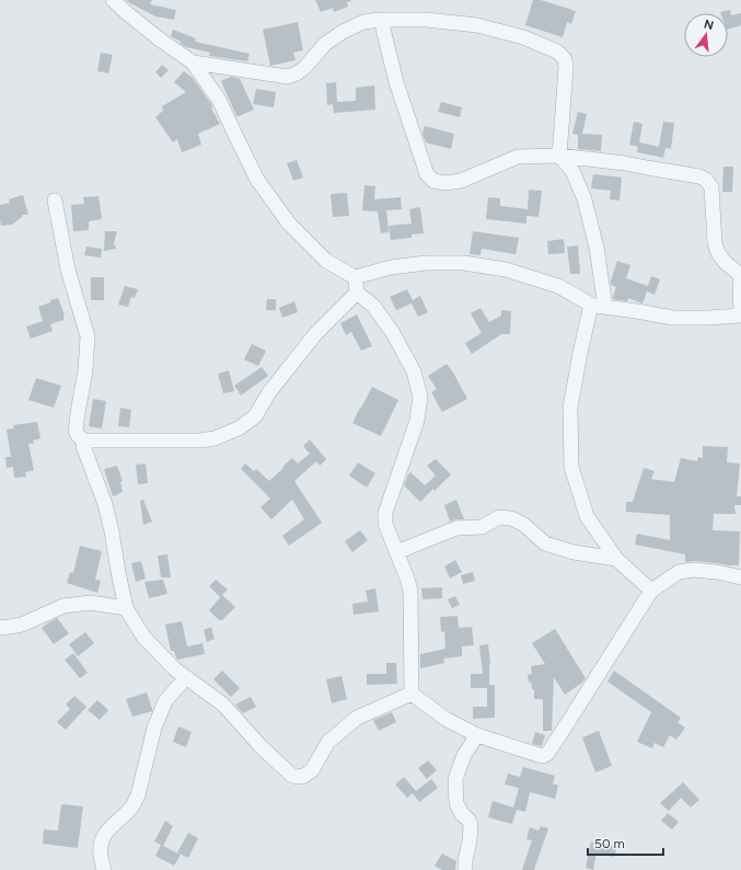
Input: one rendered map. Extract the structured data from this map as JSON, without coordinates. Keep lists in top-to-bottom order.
{
  "scale_bar": "50 m",
  "north": "top"
}
